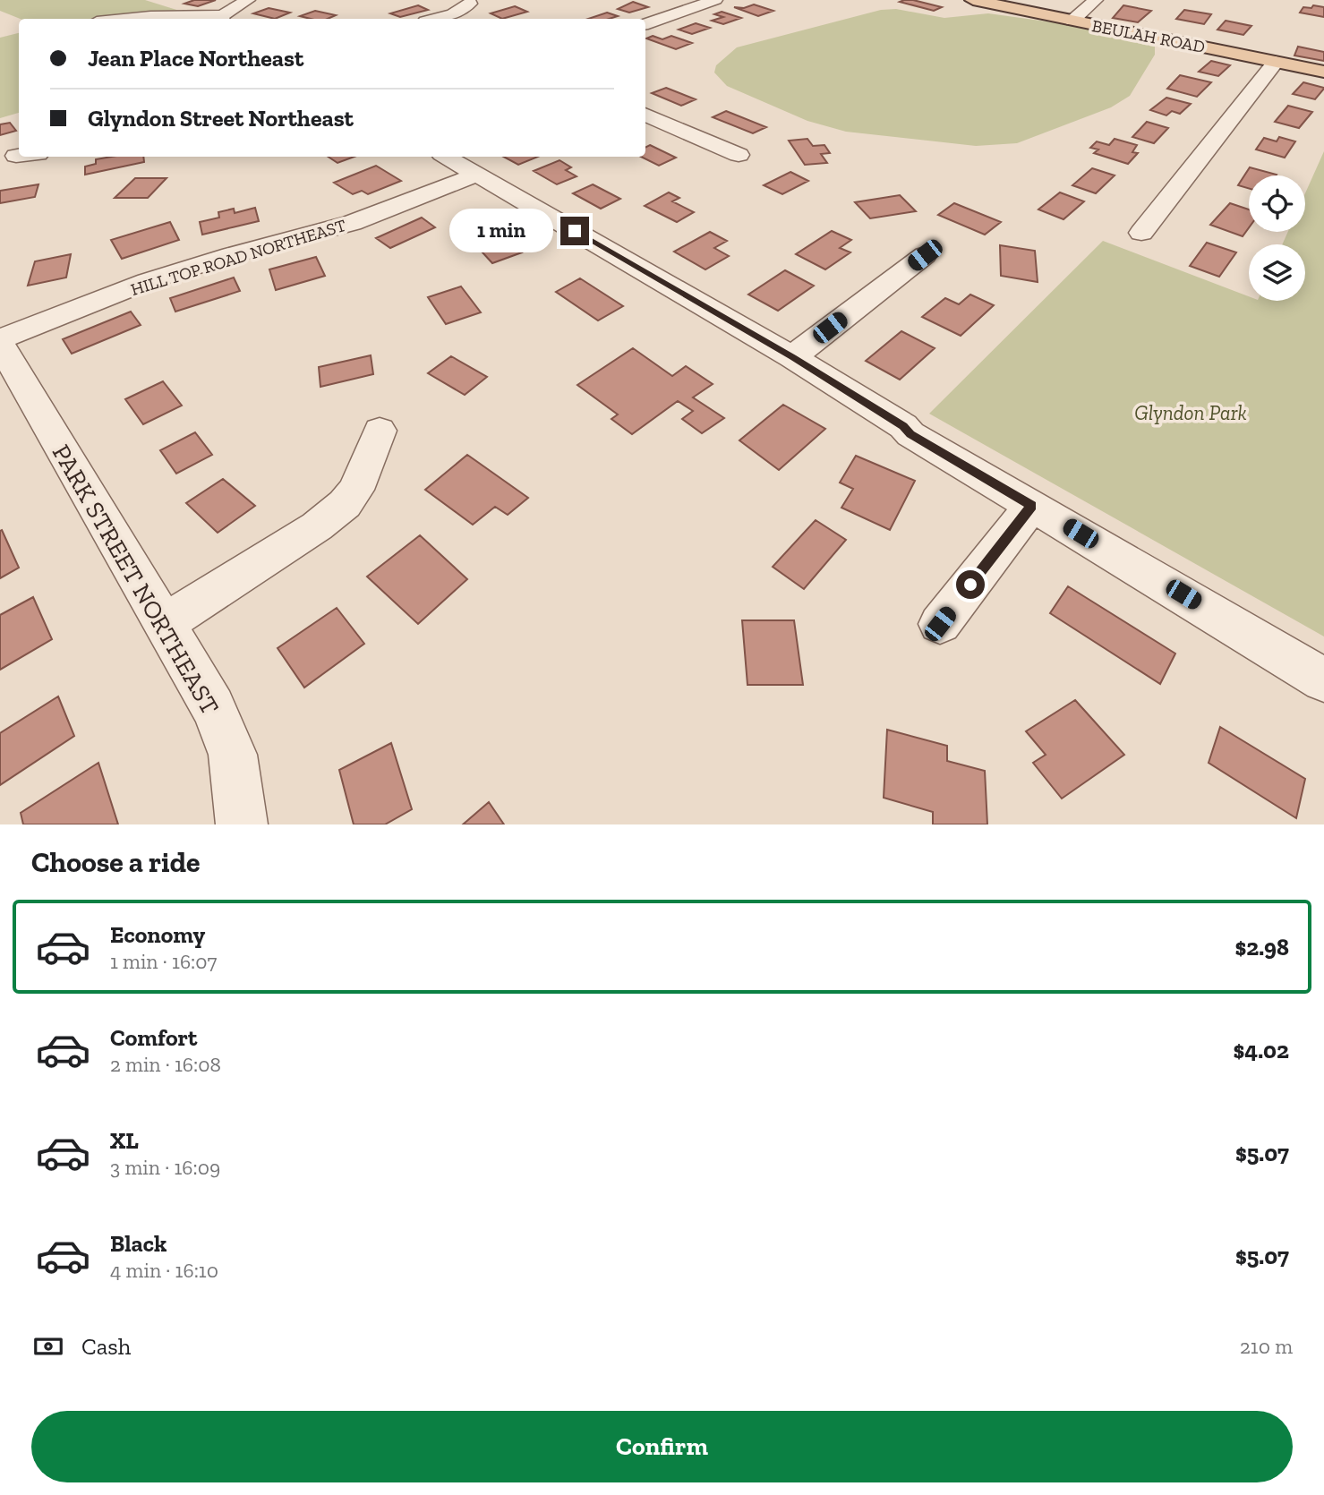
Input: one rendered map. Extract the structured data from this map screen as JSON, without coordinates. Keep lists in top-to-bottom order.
{
  "streets": {
    "main road": ["BEULAH ROAD"],
    "street": ["HILL TOP ROAD NORTHEAST", "PARK STREET NORTHEAST"]
  },
  "crossings": [
    ["HILL TOP ROAD NORTHEAST", "PARK STREET NORTHEAST"]
  ],
  "parks": ["Glyndon Park"],
  "page": {
    "banner": ["Jean Place Northeast", "Glyndon Street Northeast"],
    "bubble": "1 min",
    "heading": "Choose a ride",
    "list": [
      {
        "name": "Economy",
        "note": "1 min · 16:07",
        "value": "$2.98"
      },
      {
        "name": "Comfort",
        "note": "2 min · 16:08",
        "value": "$4.02"
      },
      {
        "name": "XL",
        "note": "3 min · 16:09",
        "value": "$5.07"
      },
      {
        "name": "Black",
        "note": "4 min · 16:10",
        "value": "$5.07"
      }
    ],
    "pay": ["Cash", "210 m"],
    "buttons": "Confirm"
  }
}
